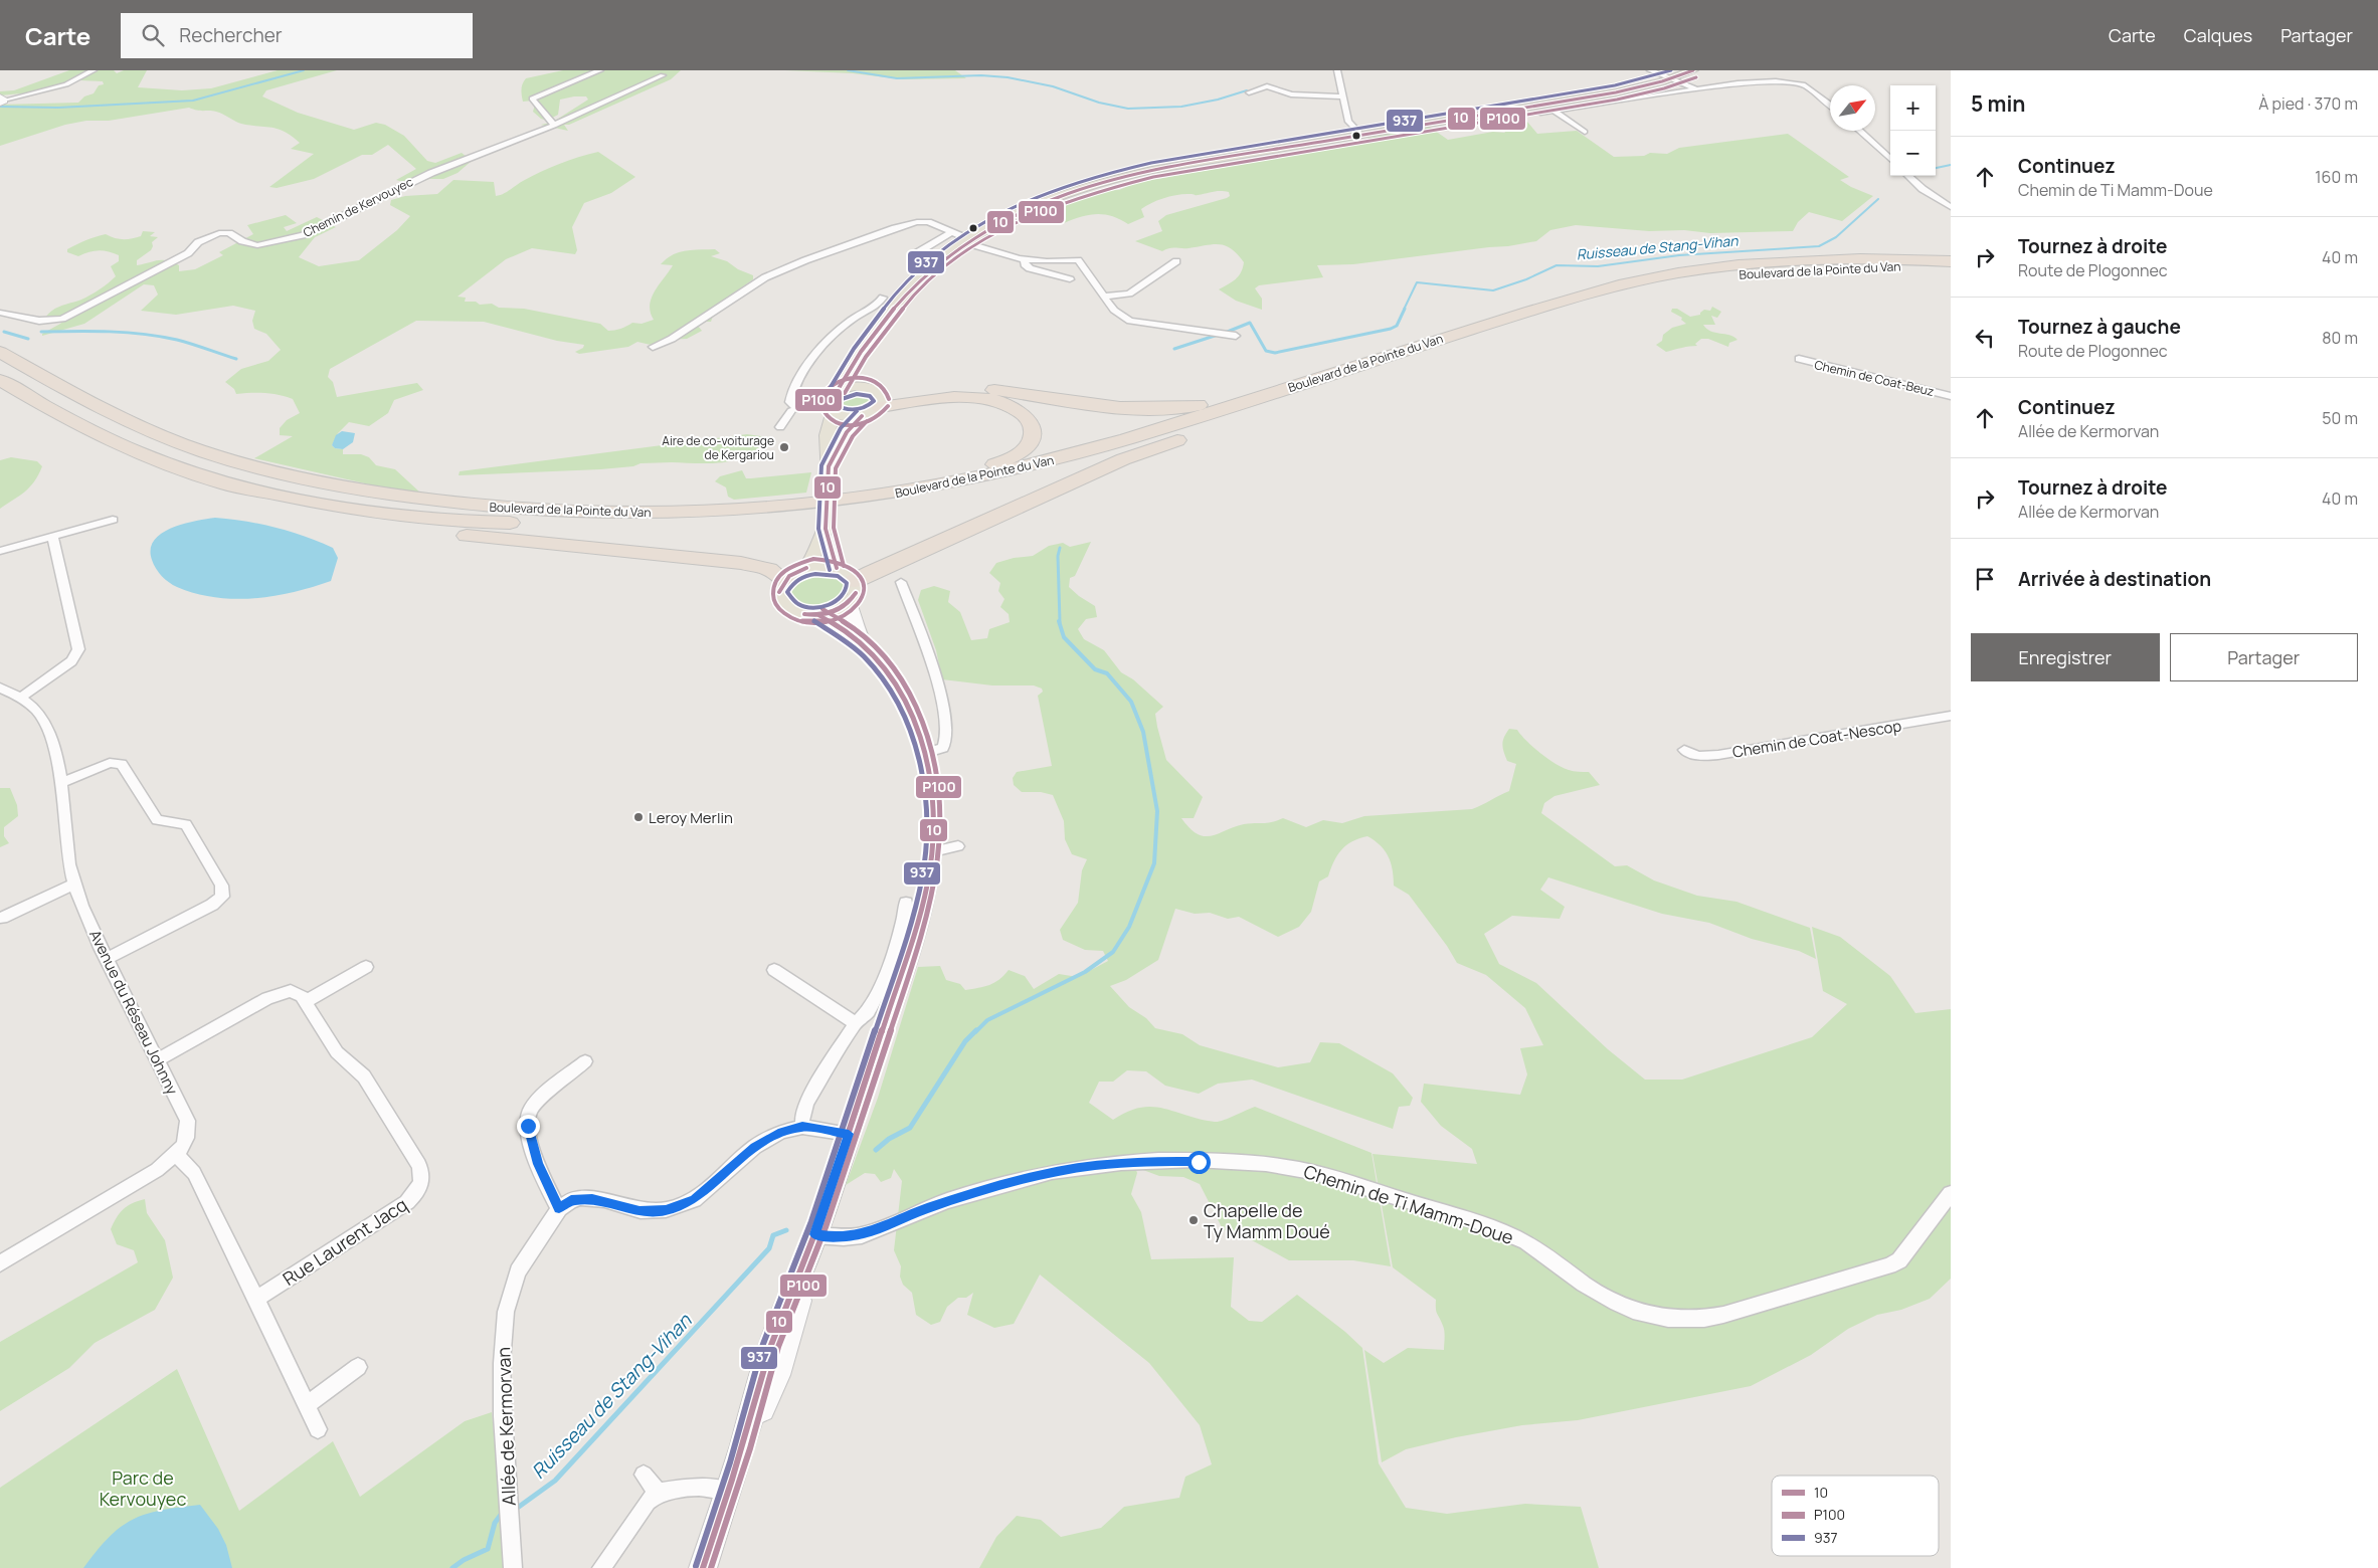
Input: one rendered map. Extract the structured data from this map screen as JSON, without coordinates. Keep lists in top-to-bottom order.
{
  "streets": {
    "highway": ["Boulevard de la Pointe du Van"],
    "street": [
      "Chemin de Kervouyec",
      "Chemin de Coat-Beuz",
      "Chemin de Coat-Nescop",
      "Avenue du Réseau Johnny",
      "Chemin de Ti Mamm-Doue",
      "Rue Laurent Jacq",
      "Allée de Kermorvan"
    ]
  },
  "water": ["Ruisseau de Stang-Vihan"],
  "parks": ["Parc de Kervouyec"],
  "places": ["Aire de co-voiturage de Kergariou", "Leroy Merlin", "Chapelle de Ty Mamm Doué"],
  "lines": ["transit line 10", "transit line 937", "transit line P100"],
  "legend": ["10", "P100", "937"],
  "north": "top right",
  "page": {
    "header": "Carte",
    "search": "Rechercher",
    "nav": ["Carte", "Calques", "Partager"],
    "heading": ["5 min", "À pied · 370 m"],
    "map_buttons": ["+", "−"],
    "list": [
      ["Continuez", "Chemin de Ti Mamm-Doue", "160 m"],
      ["Tournez à droite", "Route de Plogonnec", "40 m"],
      ["Tournez à gauche", "Route de Plogonnec", "80 m"],
      ["Continuez", "Allée de Kermorvan", "50 m"],
      ["Tournez à droite", "Allée de Kermorvan", "40 m"],
      "Arrivée à destination"
    ],
    "buttons": ["Enregistrer", "Partager"]
  }
}
